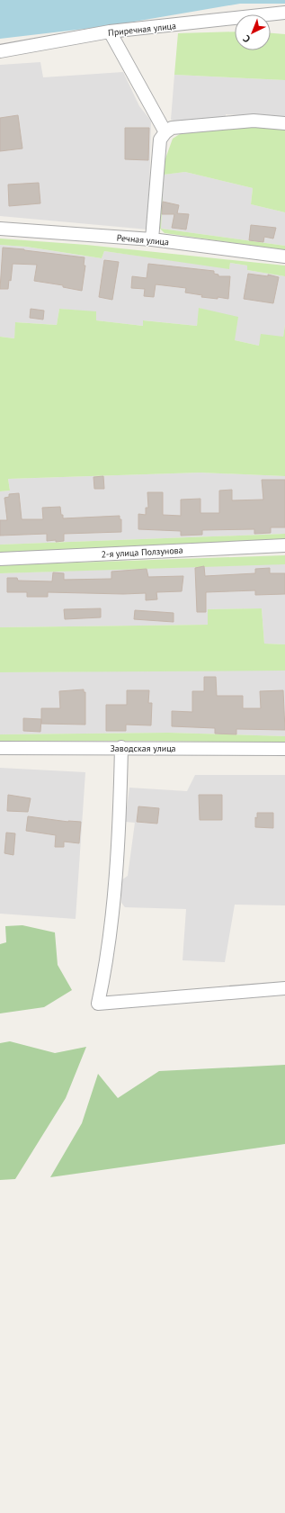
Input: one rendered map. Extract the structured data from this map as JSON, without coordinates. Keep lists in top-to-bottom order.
{
  "streets": {
    "street": [
      "Приречная улица",
      "Речная улица",
      "2-я улица Ползунова",
      "Заводская улица"
    ]
  },
  "north": "bottom left"
}
